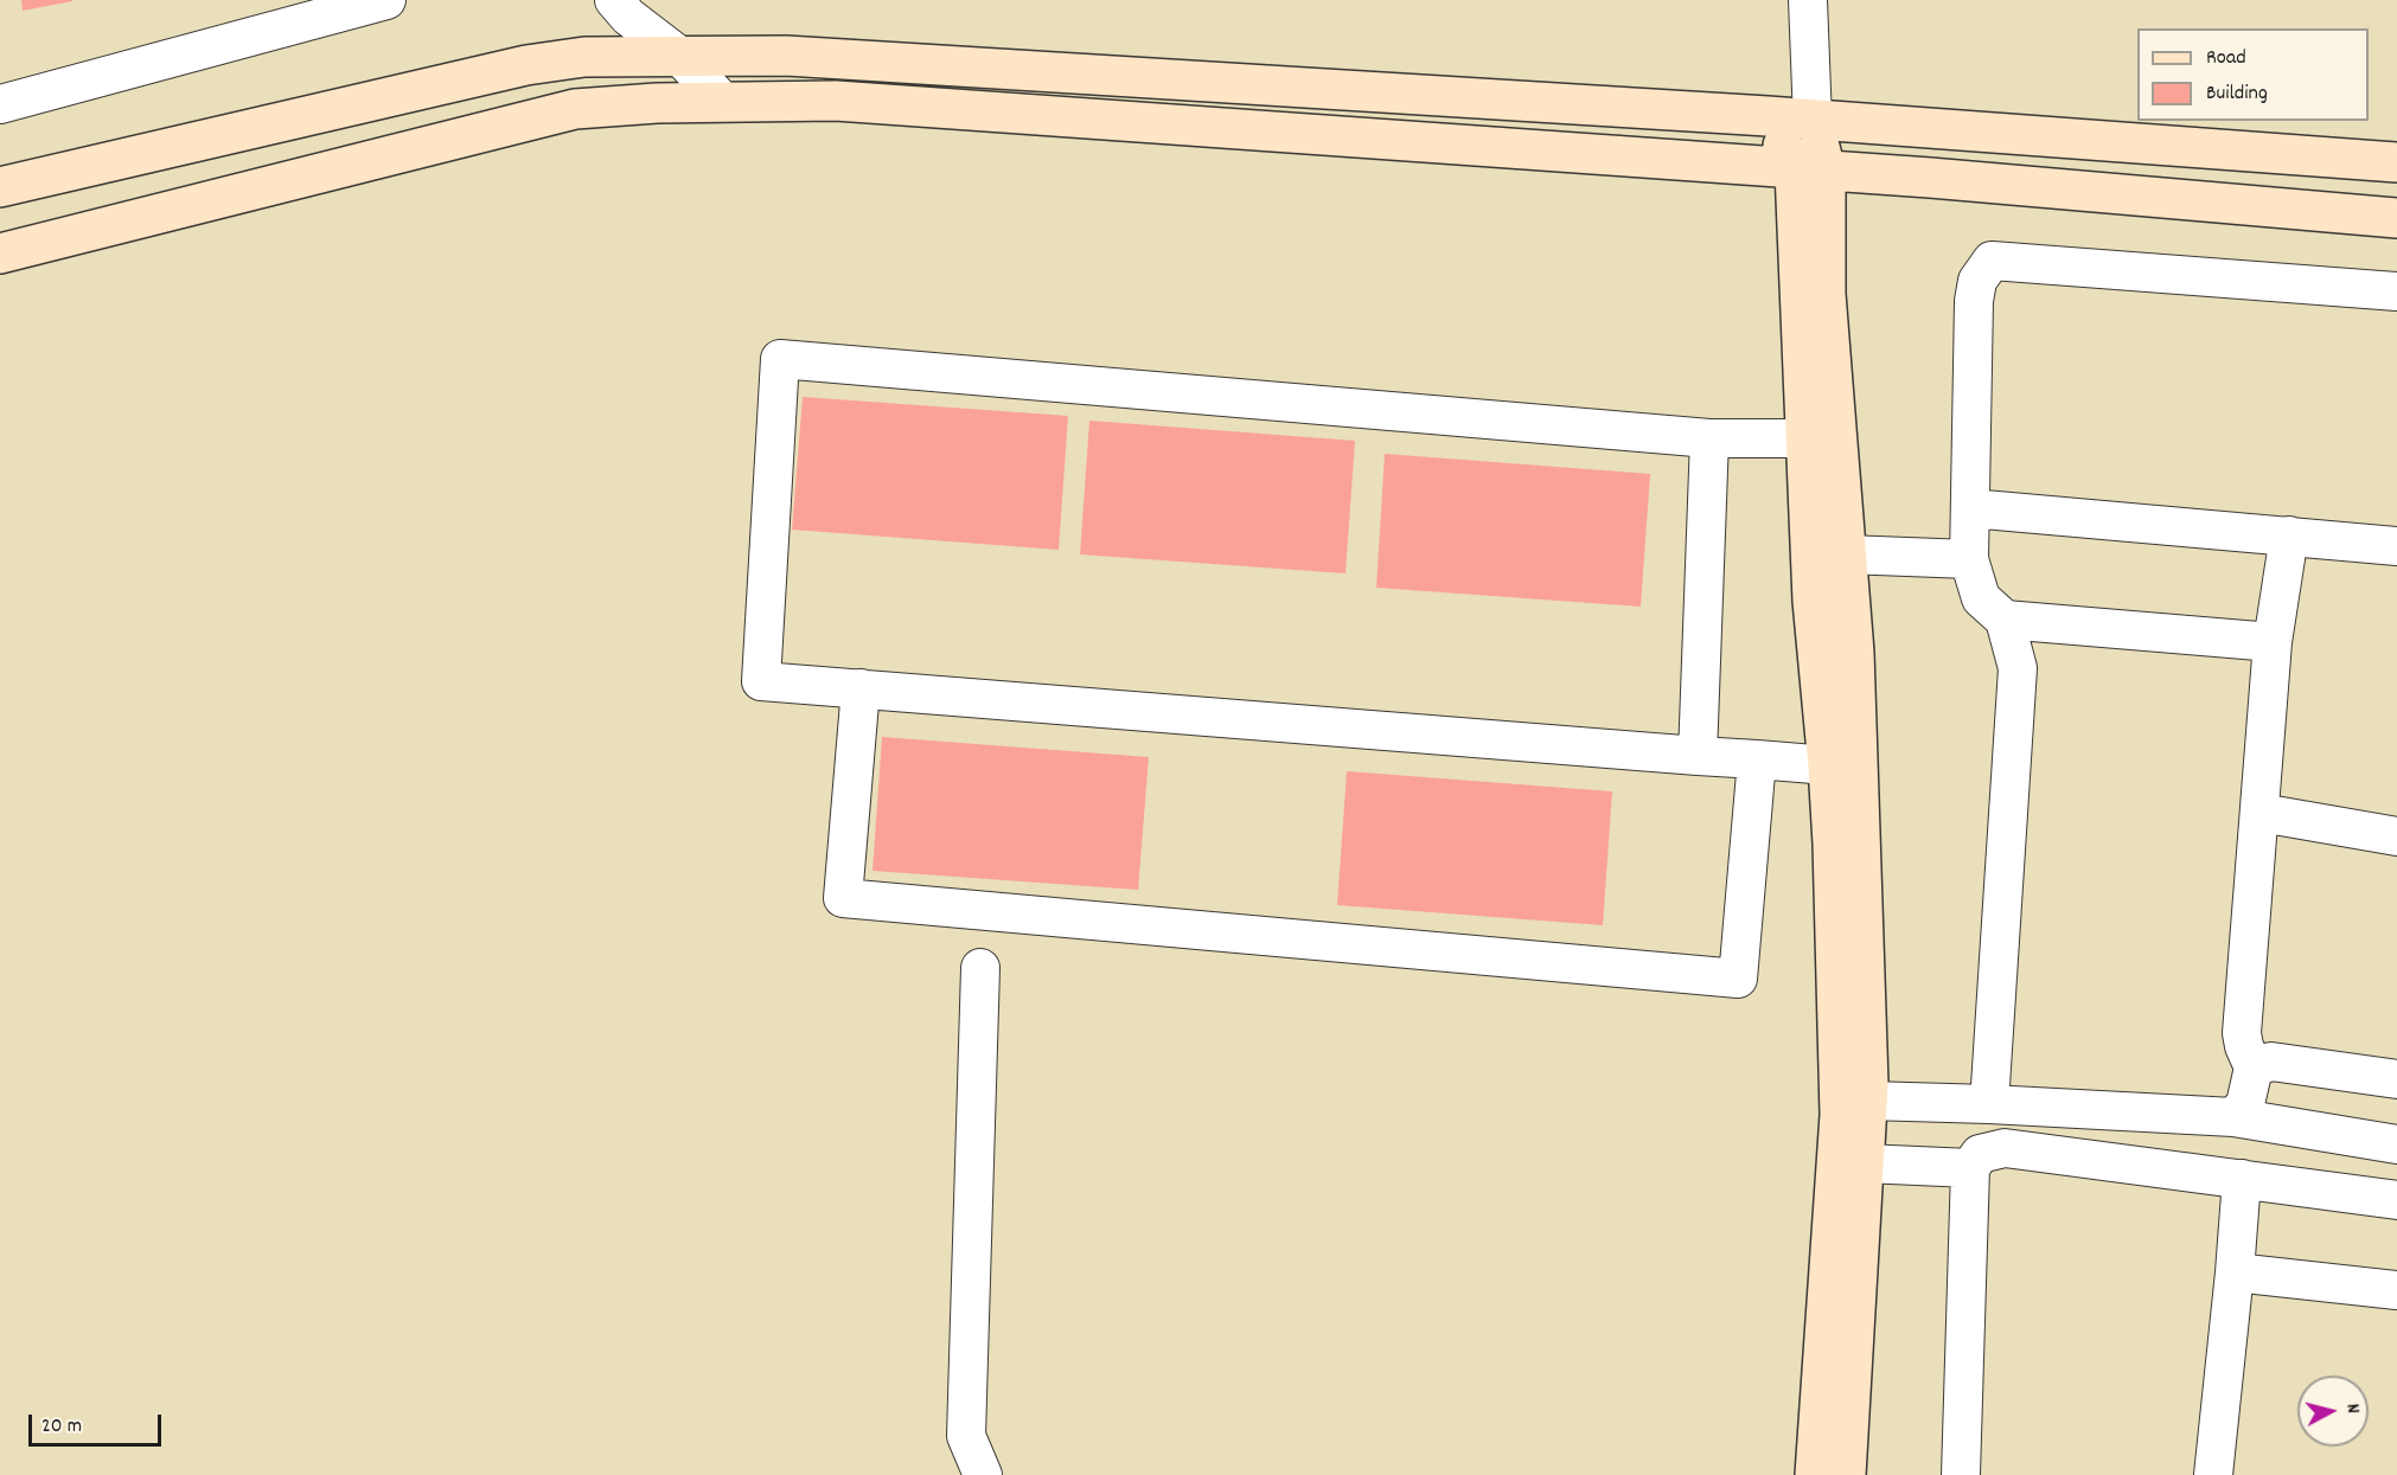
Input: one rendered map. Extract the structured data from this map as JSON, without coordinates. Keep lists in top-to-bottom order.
{
  "legend": ["Road", "Building"],
  "scale_bar": "20 m",
  "north": "right"
}
